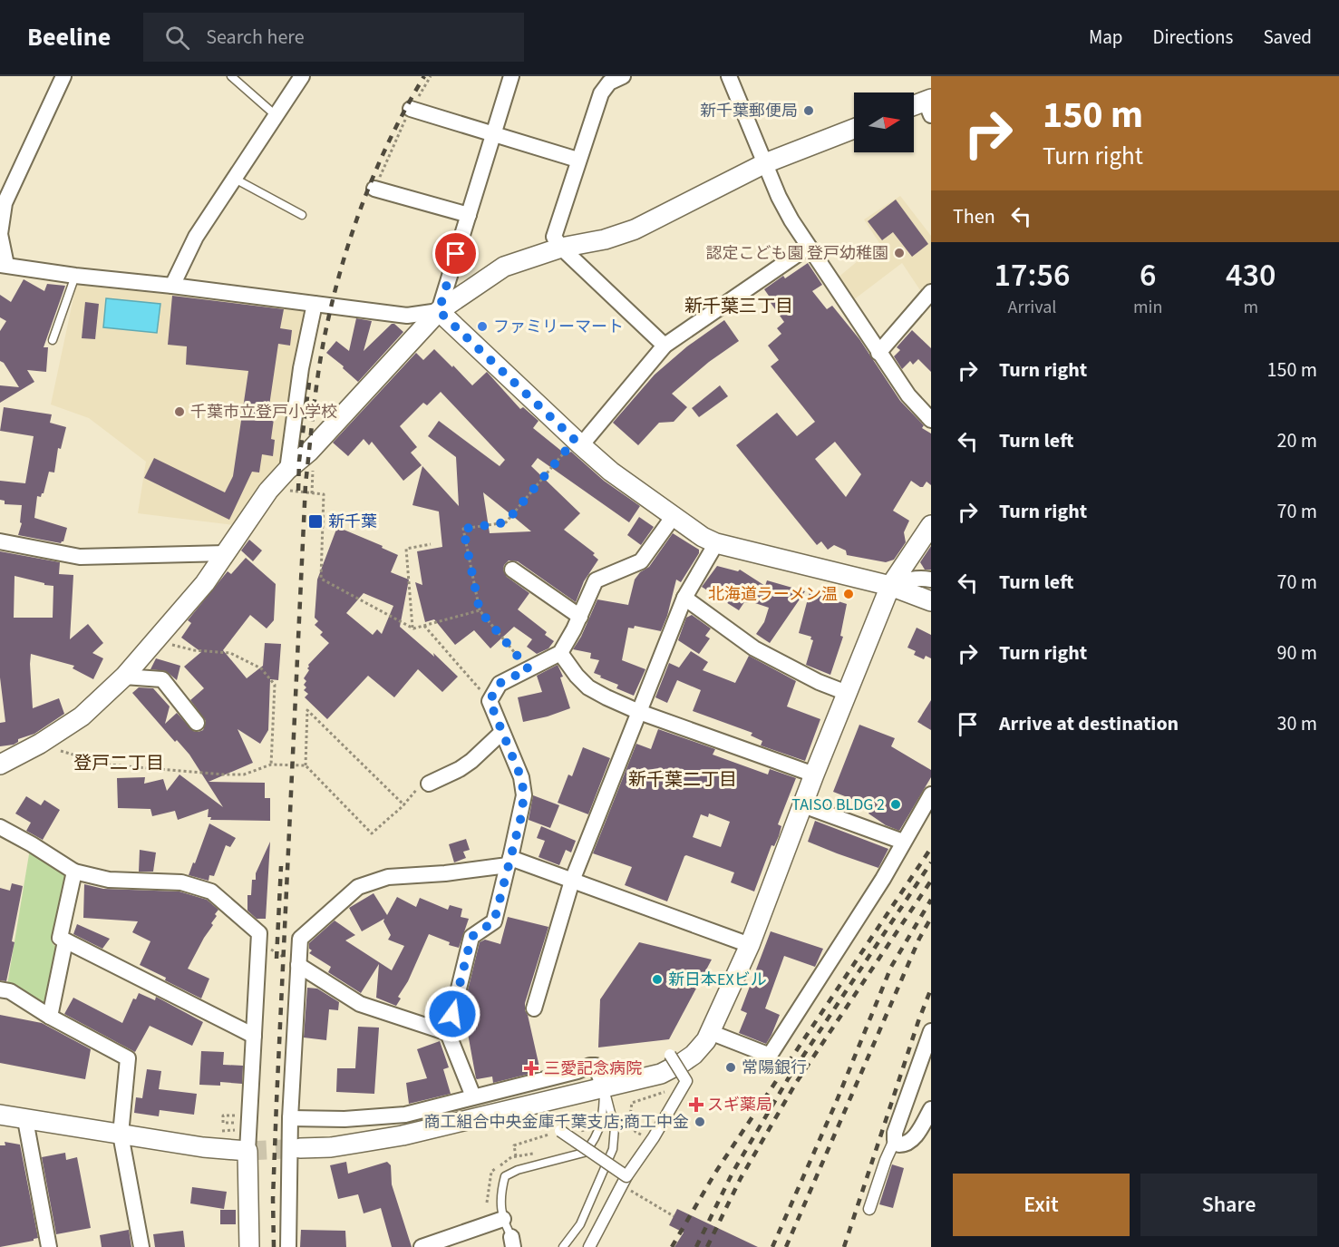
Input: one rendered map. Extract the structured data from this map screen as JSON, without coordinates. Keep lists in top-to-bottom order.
{
  "districts": ["新千葉三丁目", "登戸二丁目", "新千葉二丁目"],
  "places": {
    "other": [
      "新千葉郵便局",
      "認定こども園 登戸幼稚園",
      "ファミリーマート",
      "千葉市立登戸小学校",
      "北海道ラーメン温",
      "TAISO BLDG 2",
      "新日本EXビル",
      "常陽銀行",
      "商工組合中央金庫千葉支店;商工中金"
    ],
    "transit": ["新千葉"],
    "health": ["三愛記念病院", "スギ薬局"]
  },
  "north": "right",
  "page": {
    "header": "Beeline",
    "search": "Search here",
    "nav": ["Map", "Directions", "Saved"],
    "turn": ["150 m", "Turn right"],
    "then": "Then",
    "eta": [
      "17:56",
      "Arrival",
      "6",
      "min",
      "430",
      "m"
    ],
    "list": [
      {
        "name": "Turn right",
        "value": "150 m"
      },
      {
        "name": "Turn left",
        "value": "20 m"
      },
      {
        "name": "Turn right",
        "value": "70 m"
      },
      {
        "name": "Turn left",
        "value": "70 m"
      },
      {
        "name": "Turn right",
        "value": "90 m"
      },
      {
        "name": "Arrive at destination",
        "value": "30 m"
      }
    ],
    "buttons": ["Exit", "Share"]
  }
}
